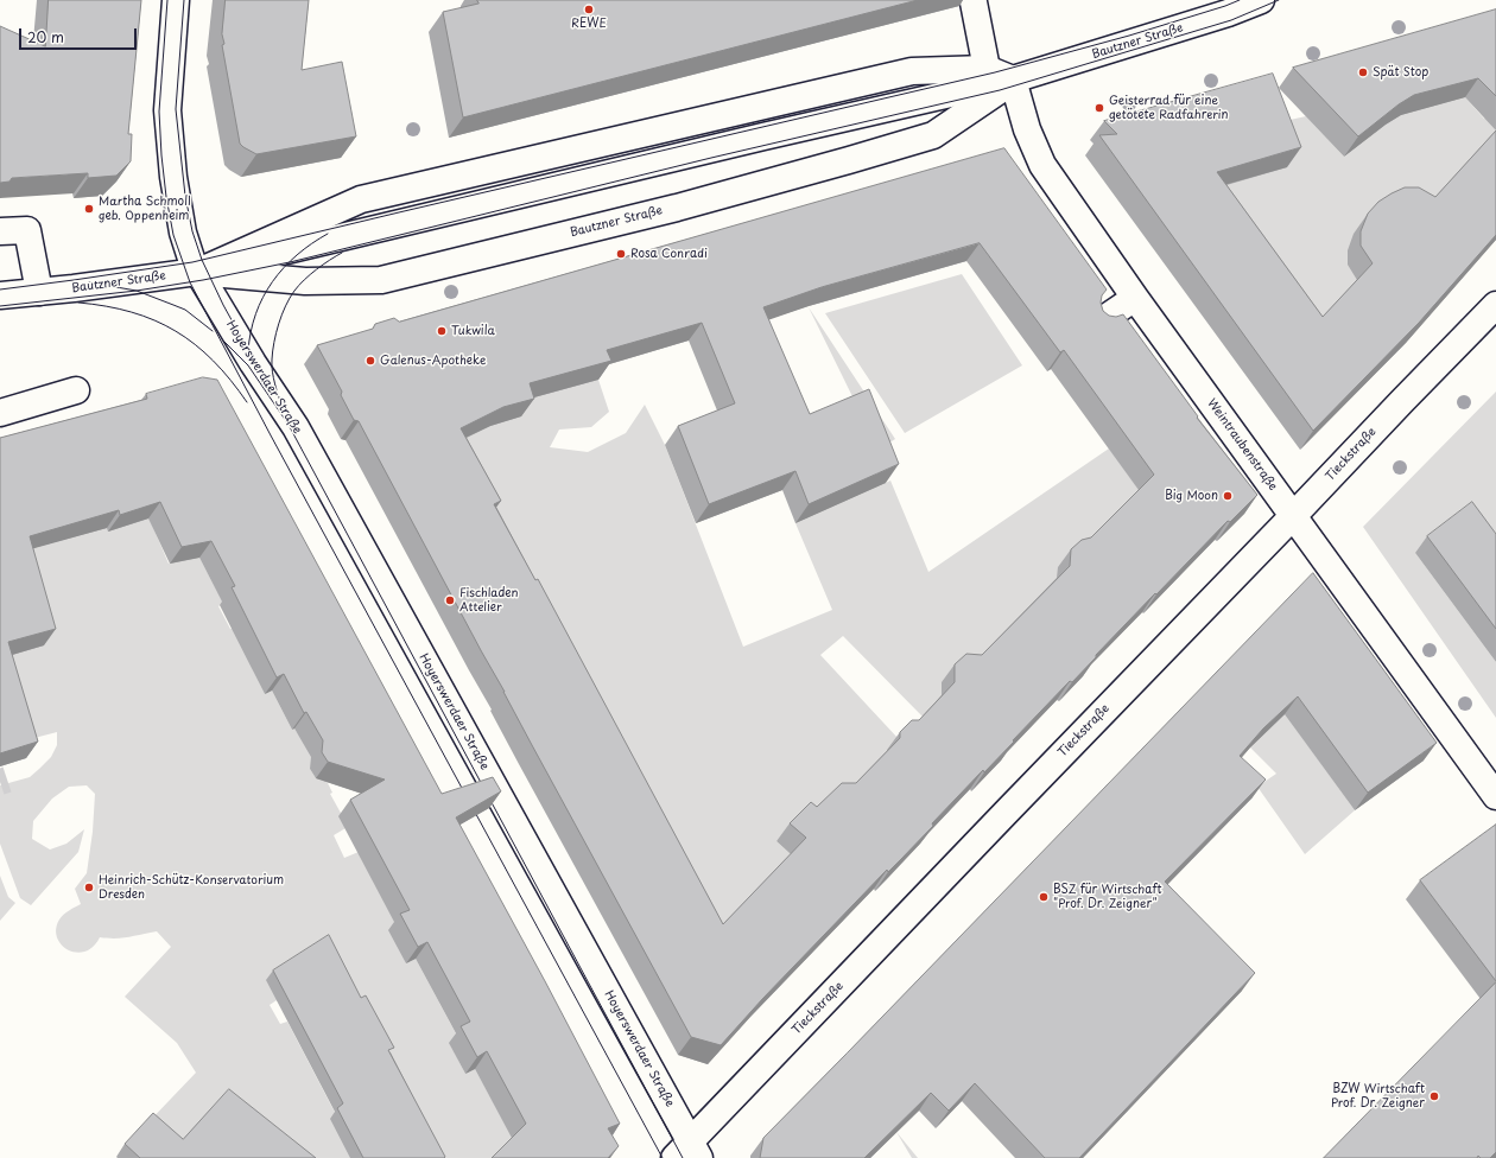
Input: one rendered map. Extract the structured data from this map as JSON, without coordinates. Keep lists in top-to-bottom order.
{
  "streets": {
    "street": [
      "Bautzner Straße",
      "Hoyerswerdaer Straße",
      "Weintraubenstraße",
      "Tieckstraße"
    ]
  },
  "crossings": [
    ["Bautzner Straße", "Hoyerswerdaer Straße"],
    ["Bautzner Straße", "Weintraubenstraße"],
    ["Hoyerswerdaer Straße", "Tieckstraße"],
    ["Weintraubenstraße", "Tieckstraße"]
  ],
  "places": [
    "REWE",
    "Spät Stop",
    "Geisterrad für eine getötete Radfahrerin",
    "Martha Schmoll geb. Oppenheim",
    "Rosa Conradi",
    "Tukwila",
    "Galenus-Apotheke",
    "Big Moon",
    "Fischladen Attelier",
    "Heinrich-Schütz-Konservatorium Dresden",
    "BSZ für Wirtschaft \"Prof. Dr. Zeigner\"",
    "BZW Wirtschaft Prof. Dr. Zeigner"
  ],
  "scale_bar": "20 m"
}
